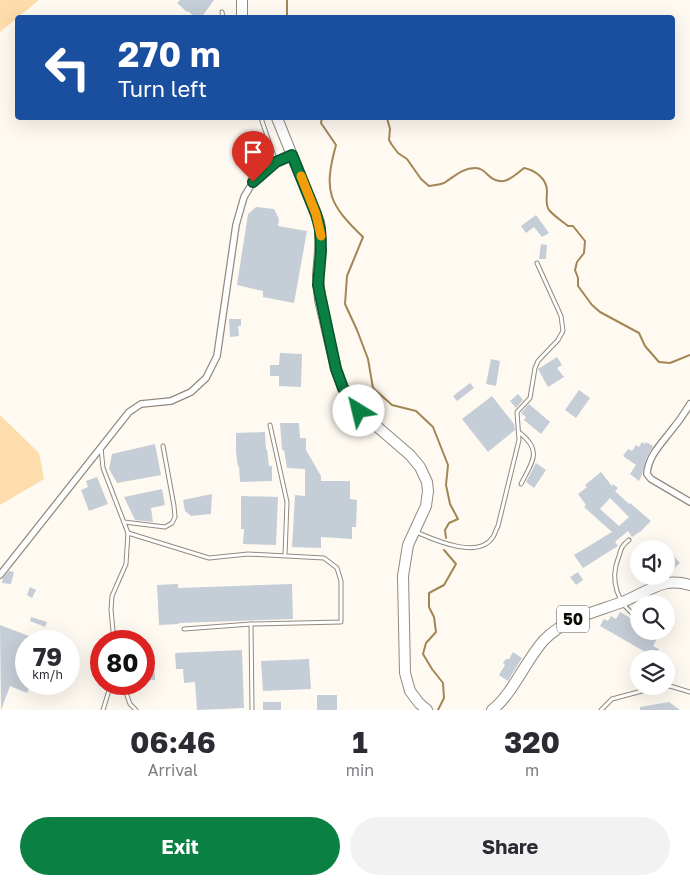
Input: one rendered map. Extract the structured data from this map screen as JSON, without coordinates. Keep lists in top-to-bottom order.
{
  "streets": {
    "highway": ["50"]
  },
  "page": {
    "turn": ["270 m", "Turn left"],
    "speed": "79 km/h",
    "limit": "80",
    "eta": [
      "06:46",
      "Arrival",
      "1",
      "min",
      "320",
      "m"
    ],
    "buttons": ["Exit", "Share"]
  }
}
